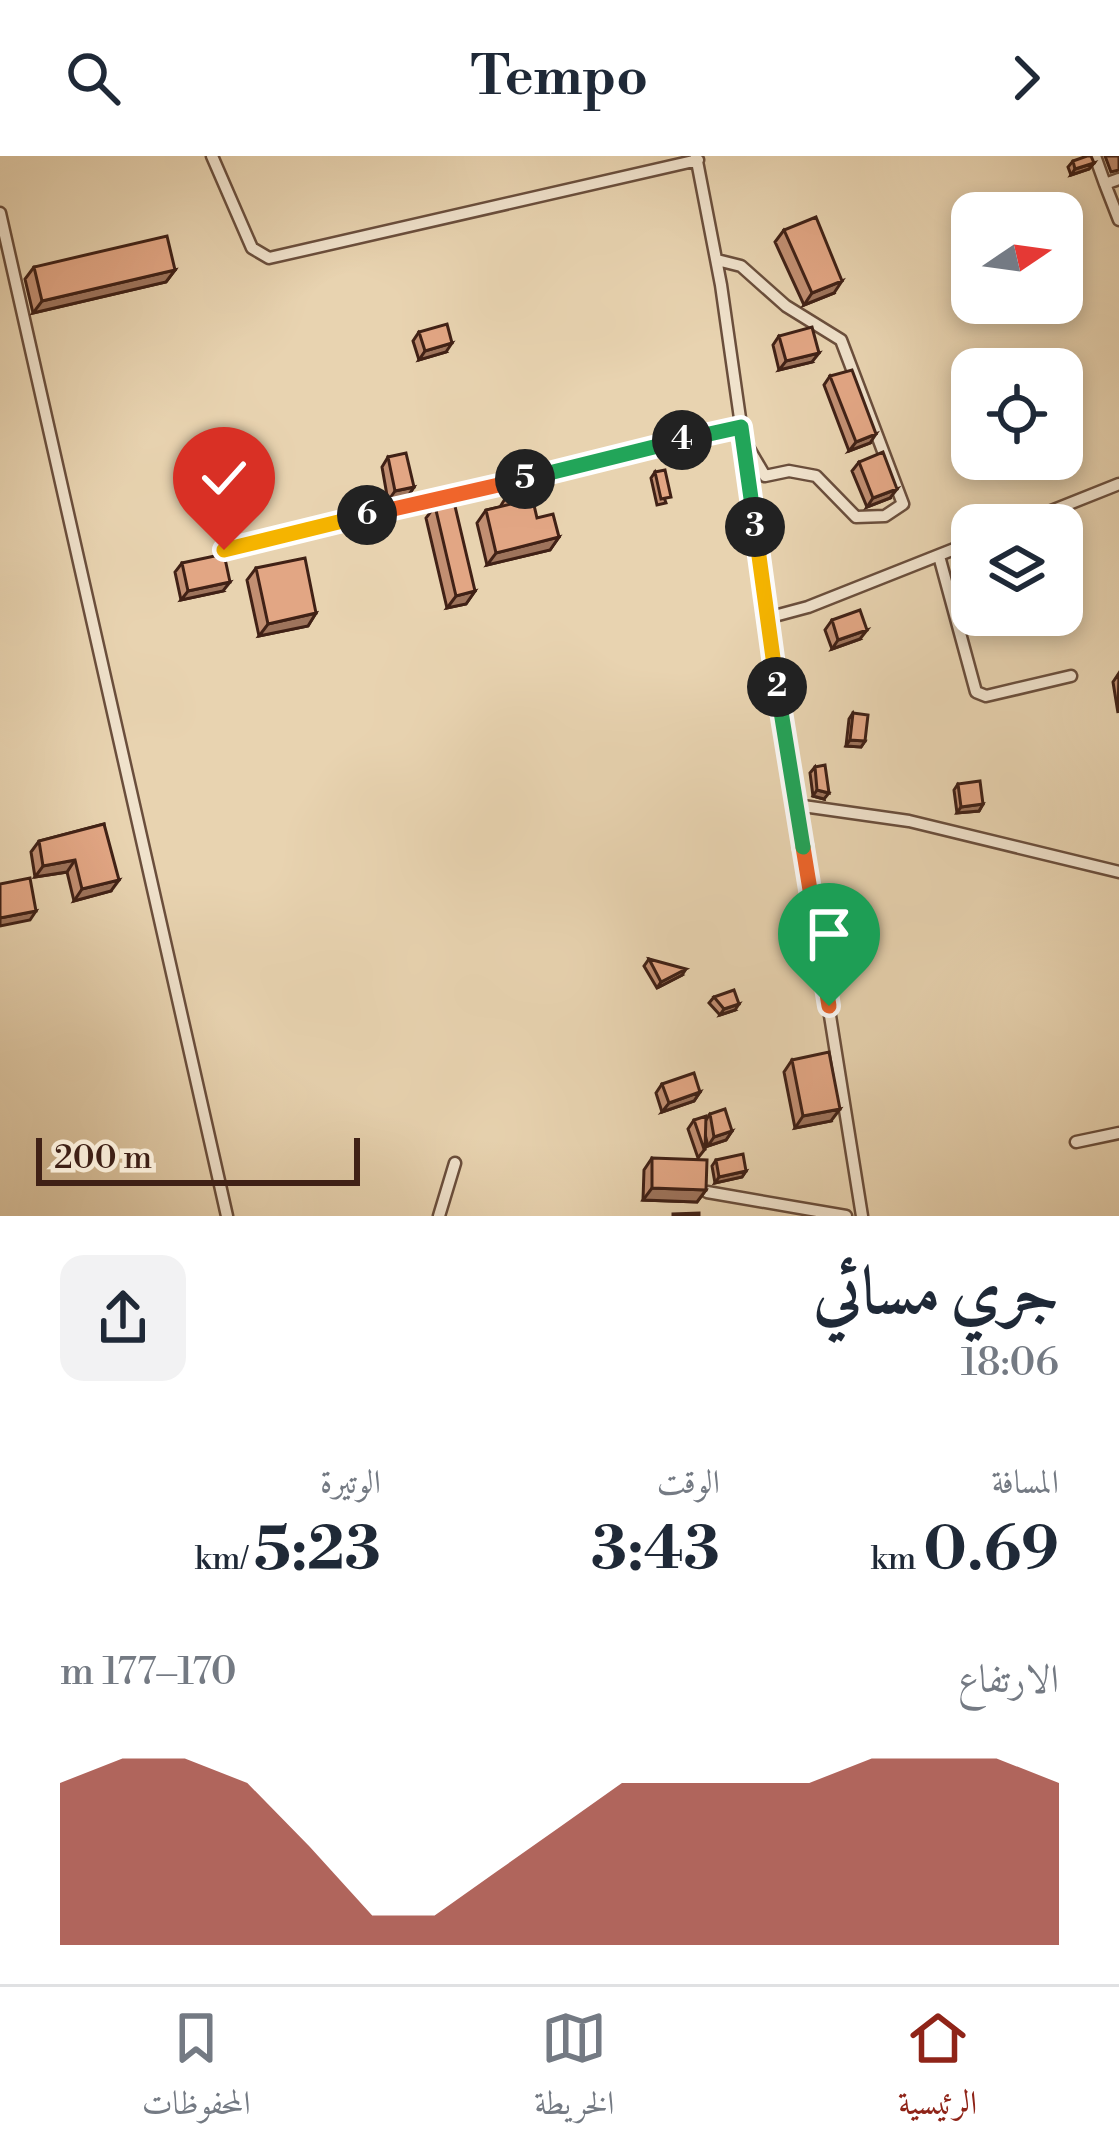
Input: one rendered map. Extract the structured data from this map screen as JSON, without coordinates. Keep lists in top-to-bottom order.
{
  "scale_bar": "200 m",
  "north": "right",
  "page": {
    "header": "Tempo",
    "pins": [
      "4",
      "5",
      "6",
      "3",
      "2"
    ],
    "scale": "200 m",
    "heading": ["جري مسائي", "18:06"],
    "stats": [
      ["المسافة", "0.69 km"],
      ["الوقت", "3:43"],
      ["الوتيرة", "5:23 /km"]
    ],
    "chart": ["الارتفاع", "170–177 m"],
    "tabs": ["الرئيسية", "الخريطة", "المحفوظات"]
  }
}
